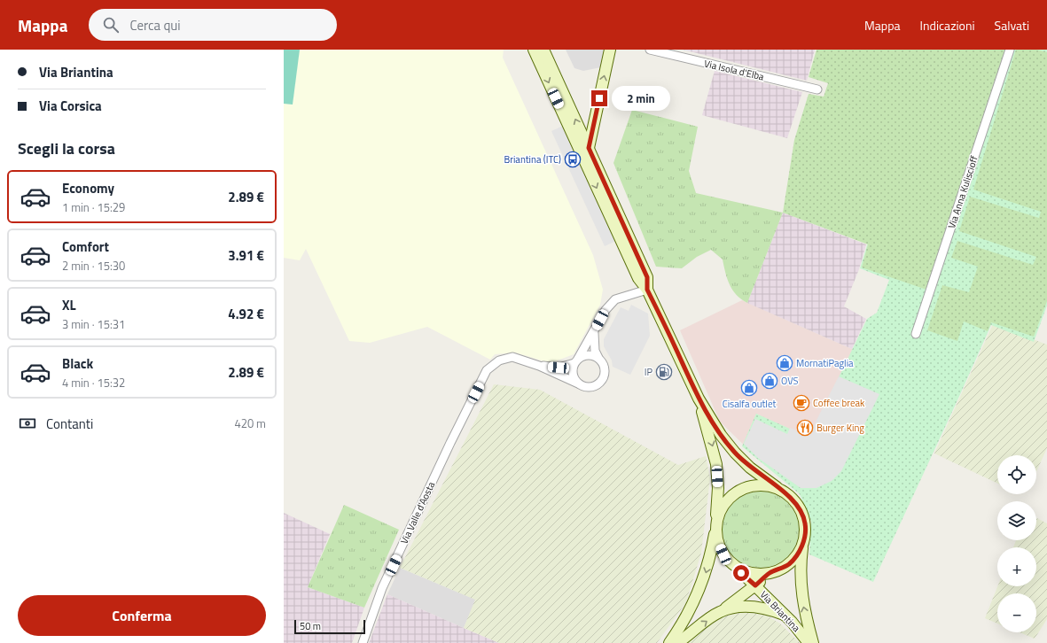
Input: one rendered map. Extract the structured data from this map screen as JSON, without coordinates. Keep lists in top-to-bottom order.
{
  "streets": {
    "main road": ["Via Briantina"],
    "street": ["Via Isola d'Elba", "Via Anna Kuliscioff", "Via Valle d'Aosta"]
  },
  "places": {
    "bus stop": ["Briantina (ITC)"],
    "shop": ["MornatiPaglia", "OVS", "Cisalfa outlet"],
    "fuel station": ["IP"],
    "cafe": ["Coffee break"],
    "restaurant": ["Burger King"]
  },
  "scale_bar": "50 m",
  "page": {
    "header": "Mappa",
    "search": "Cerca qui",
    "nav": ["Mappa", "Indicazioni", "Salvati"],
    "banner": ["Via Briantina", "Via Corsica"],
    "bubble": "2 min",
    "heading": "Scegli la corsa",
    "list": [
      {
        "name": "Economy",
        "note": "1 min · 15:29",
        "value": "2.89 €"
      },
      {
        "name": "Comfort",
        "note": "2 min · 15:30",
        "value": "3.91 €"
      },
      {
        "name": "XL",
        "note": "3 min · 15:31",
        "value": "4.92 €"
      },
      {
        "name": "Black",
        "note": "4 min · 15:32",
        "value": "2.89 €"
      }
    ],
    "pay": ["Contanti", "420 m"],
    "map_buttons": ["+", "−"],
    "buttons": "Conferma",
    "scale": "50 m"
  }
}
